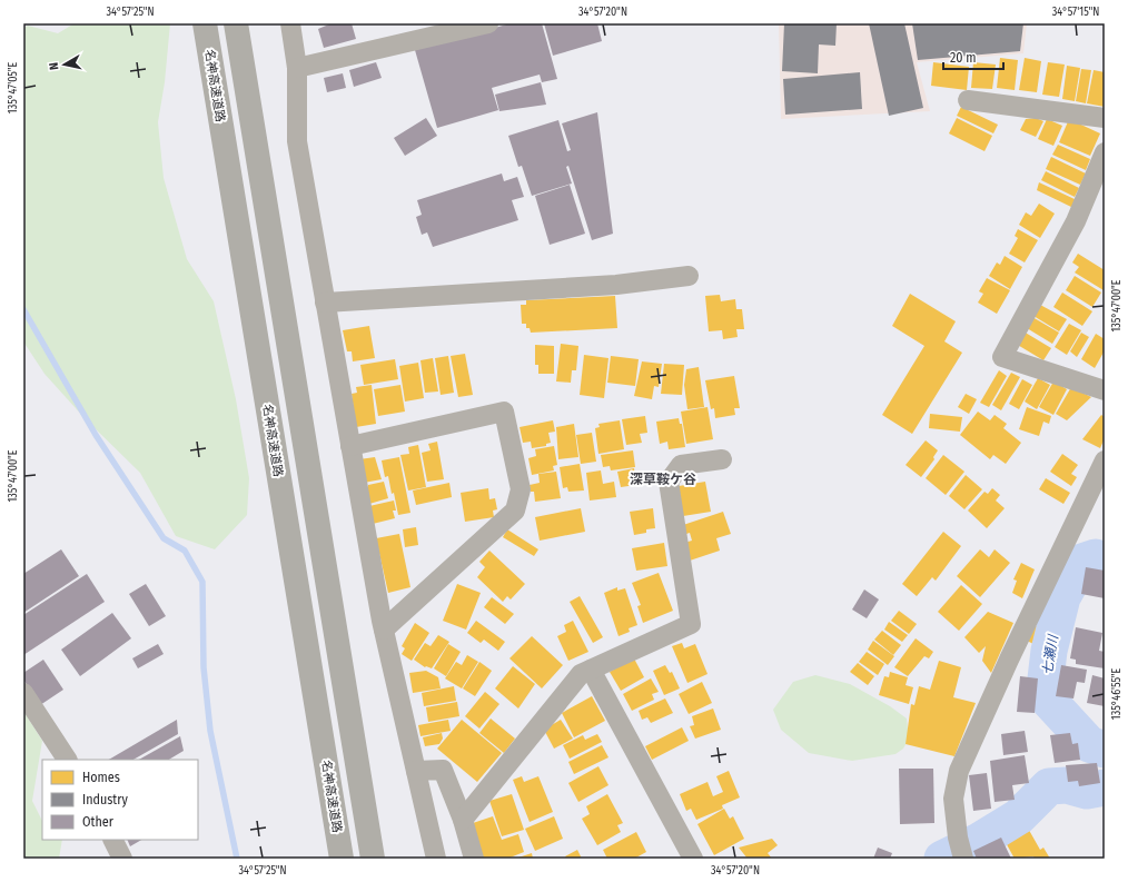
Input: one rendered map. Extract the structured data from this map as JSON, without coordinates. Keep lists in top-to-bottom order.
{
  "streets": {
    "highway": ["名神高速道路"]
  },
  "districts": ["深草鞍ケ谷"],
  "water": ["七瀬川"],
  "legend": ["Homes", "Industry", "Other"],
  "scale_bar": "20 m",
  "north": "left",
  "coordinates": [
    "34°57'25\"N",
    "34°57'20\"N",
    "34°57'15\"N",
    "135°47'05\"E",
    "135°47'00\"E",
    "135°46'55\"E"
  ]
}
